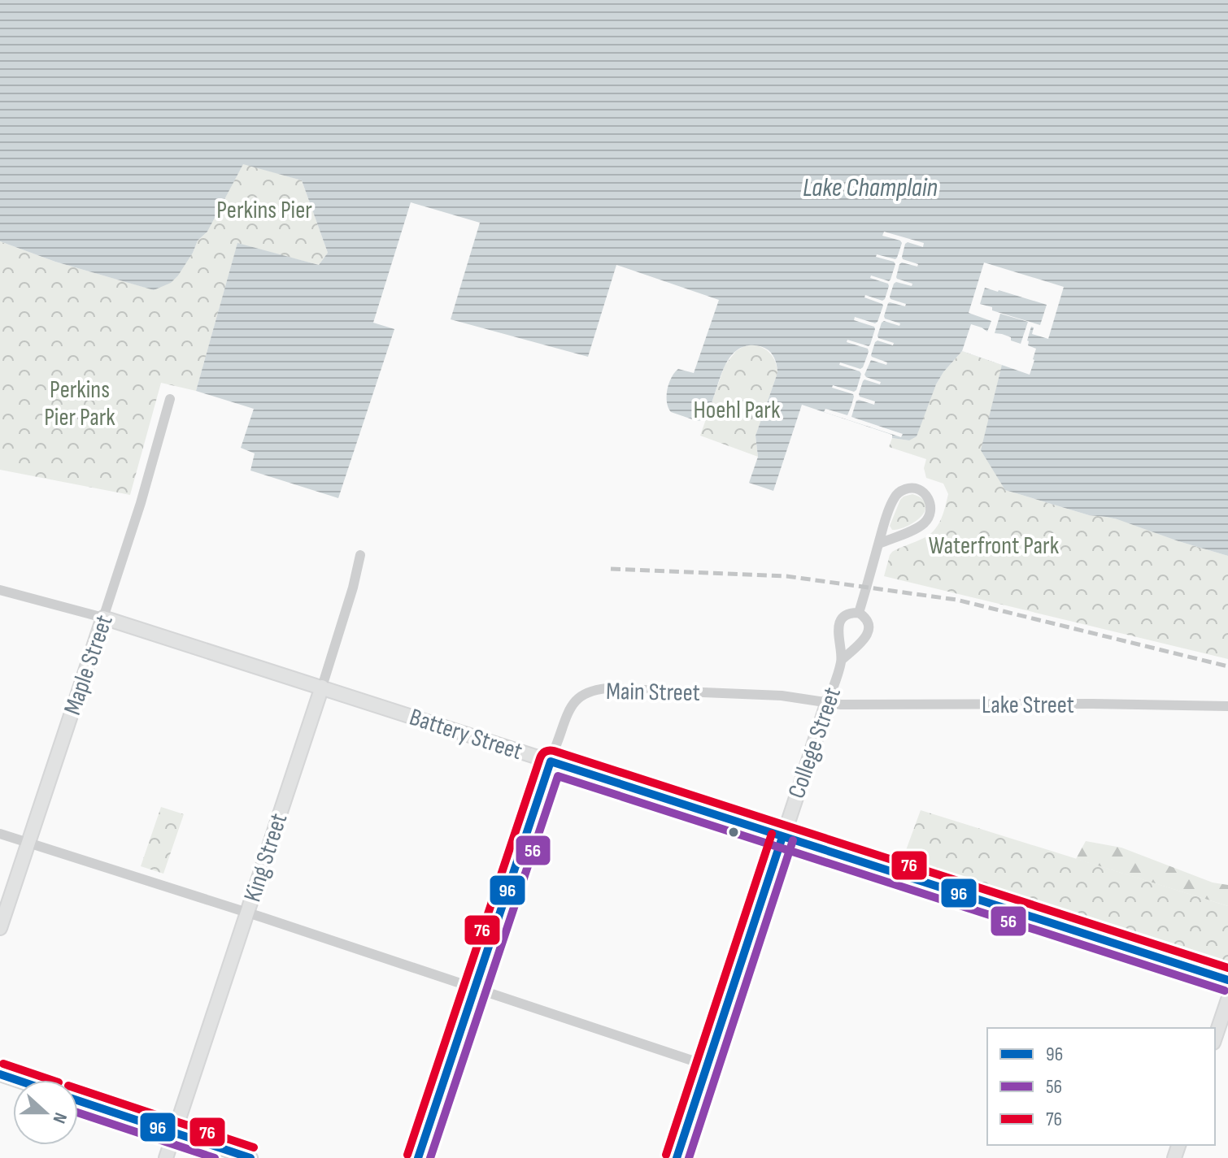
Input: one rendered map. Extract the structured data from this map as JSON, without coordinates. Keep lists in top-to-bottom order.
{
  "streets": {
    "main road": ["Main Street", "Battery Street"],
    "street": [
      "Maple Street",
      "Lake Street",
      "College Street",
      "King Street"
    ]
  },
  "crossings": [
    ["Maple Street", "Battery Street"],
    ["Main Street", "Lake Street"],
    ["Main Street", "Battery Street"],
    ["Main Street", "College Street"],
    ["Lake Street", "College Street"],
    ["Battery Street", "College Street"],
    ["Battery Street", "King Street"]
  ],
  "water": ["Lake Champlain"],
  "parks": [
    "Perkins Pier",
    "Perkins Pier Park",
    "Hoehl Park",
    "Waterfront Park"
  ],
  "lines": ["transit line 76", "transit line 96", "transit line 56"],
  "legend": ["96", "56", "76"],
  "north": "right"
}
